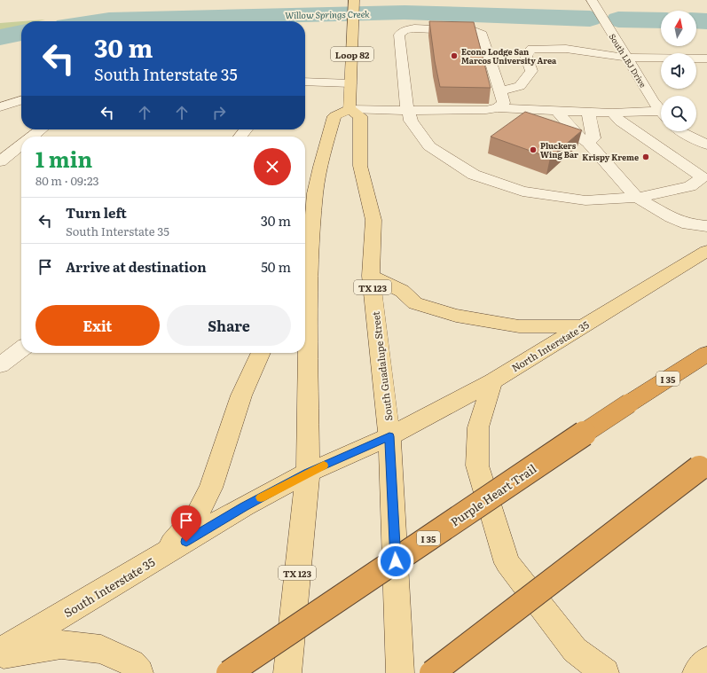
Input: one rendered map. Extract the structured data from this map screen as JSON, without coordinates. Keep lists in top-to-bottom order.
{
  "streets": {
    "highway": ["I 35", "Purple Heart Trail"],
    "main road": [
      "Loop 82",
      "TX 123",
      "North Interstate 35",
      "South Guadalupe Street",
      "South Interstate 35"
    ],
    "street": ["South LBJ Drive"]
  },
  "crossings": [
    ["Loop 82", "South Guadalupe Street"],
    ["TX 123", "South Interstate 35"],
    ["North Interstate 35", "South Guadalupe Street"],
    ["North Interstate 35", "South Interstate 35"],
    ["South Guadalupe Street", "South Interstate 35"]
  ],
  "water": ["Willow Springs Creek"],
  "places": ["Econo Lodge San Marcos University Area", "Pluckers Wing Bar", "Krispy Kreme"],
  "north": "top",
  "page": {
    "turn": ["30 m", "South Interstate 35"],
    "heading": ["1 min", "80 m · 09:23"],
    "list": [
      {
        "name": "Turn left",
        "note": "South Interstate 35",
        "value": "30 m"
      },
      {
        "name": "Arrive at destination",
        "value": "50 m"
      }
    ],
    "buttons": ["Exit", "Share"]
  }
}
